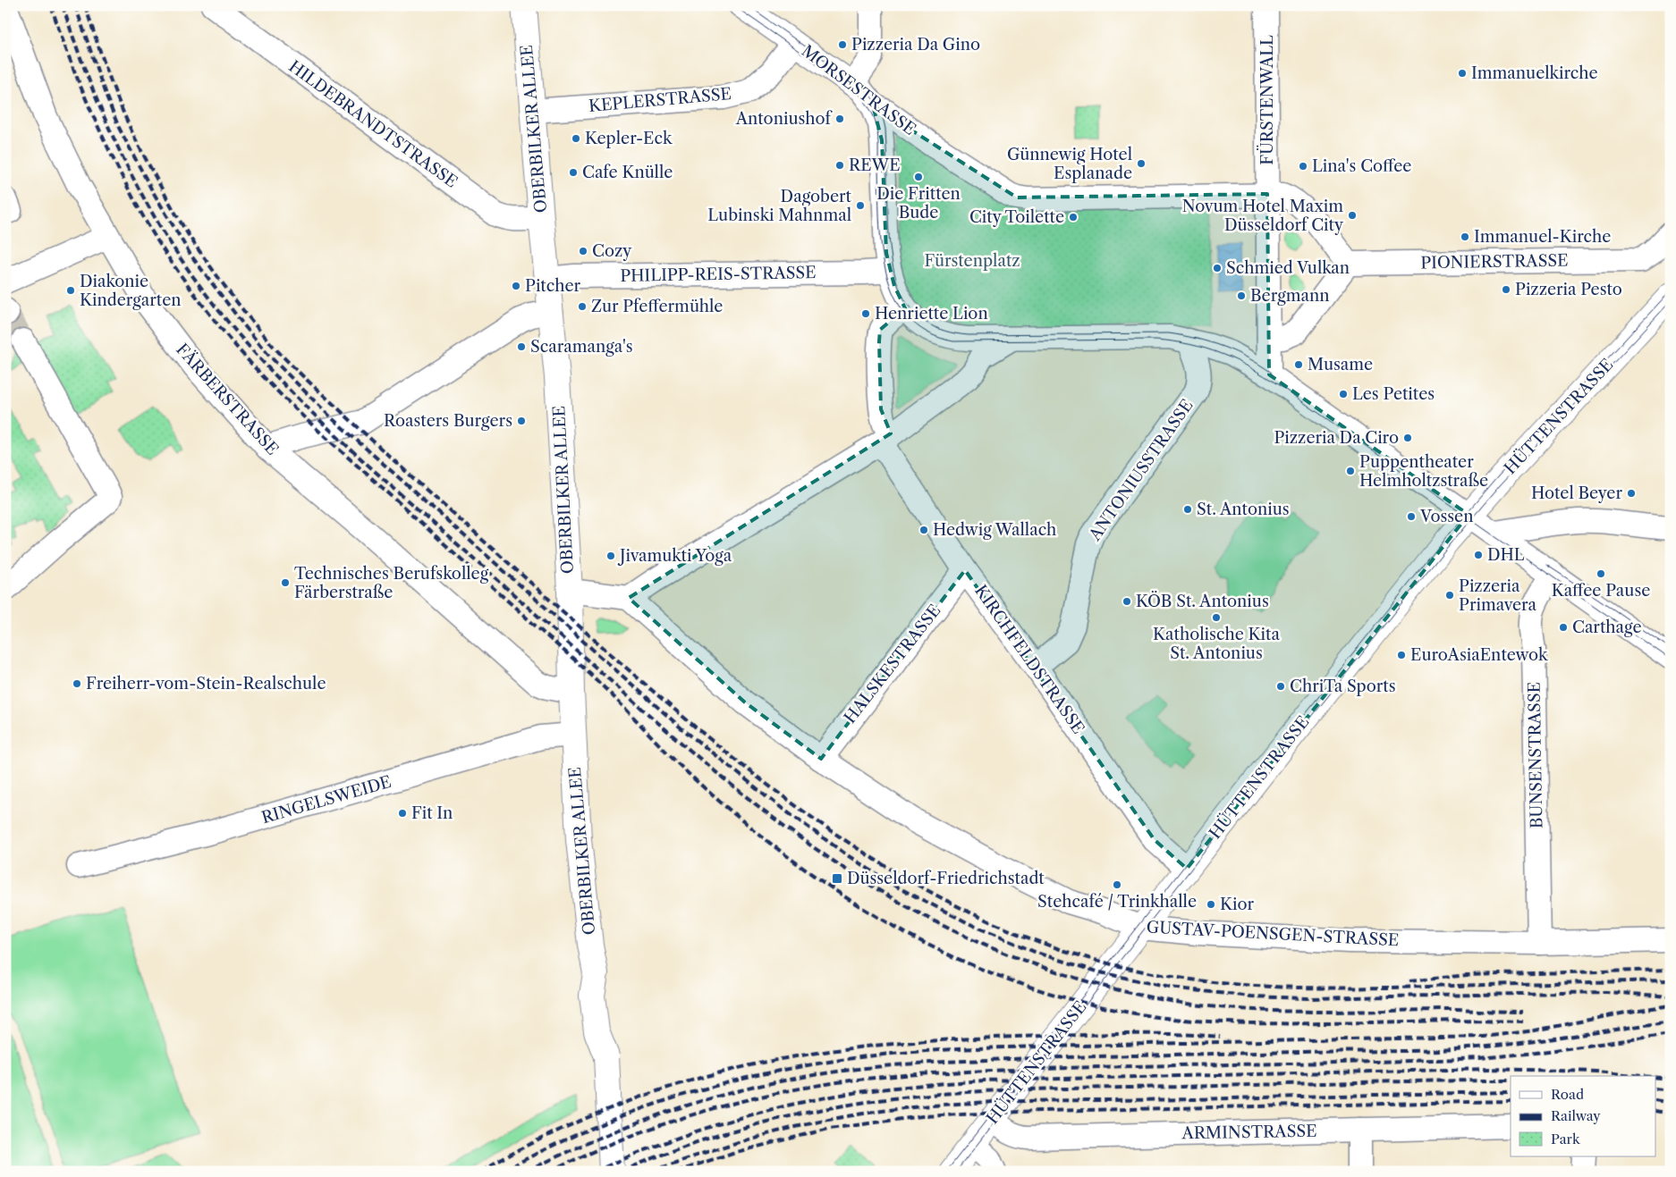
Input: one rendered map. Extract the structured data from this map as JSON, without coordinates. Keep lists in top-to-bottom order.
{
  "streets": {
    "main road": ["OBERBILKER ALLEE", "HÜTTENSTRASSE"],
    "street": [
      "MORSESTRASSE",
      "KEPLERSTRASSE",
      "FÜRSTENWALL",
      "HILDEBRANDTSTRASSE",
      "PIONIERSTRASSE",
      "PHILIPP-REIS-STRASSE",
      "FÄRBERSTRASSE",
      "ANTONIUSSTRASSE",
      "KIRCHFELDSTRASSE",
      "HALSKESTRASSE",
      "BUNSENSTRASSE",
      "RINGELSWEIDE",
      "GUSTAV-POENSGEN-STRASSE",
      "ARMINSTRASSE"
    ]
  },
  "crossings": [
    ["MORSESTRASSE", "KEPLERSTRASSE"],
    ["MORSESTRASSE", "FÜRSTENWALL"],
    ["KEPLERSTRASSE", "OBERBILKER ALLEE"],
    ["HILDEBRANDTSTRASSE", "OBERBILKER ALLEE"],
    ["OBERBILKER ALLEE", "PHILIPP-REIS-STRASSE"],
    ["OBERBILKER ALLEE", "FÄRBERSTRASSE"],
    ["OBERBILKER ALLEE", "RINGELSWEIDE"],
    ["HÜTTENSTRASSE", "KIRCHFELDSTRASSE"],
    ["HÜTTENSTRASSE", "GUSTAV-POENSGEN-STRASSE"],
    ["HÜTTENSTRASSE", "ARMINSTRASSE"],
    ["ANTONIUSSTRASSE", "KIRCHFELDSTRASSE"],
    ["KIRCHFELDSTRASSE", "HALSKESTRASSE"],
    ["HALSKESTRASSE", "GUSTAV-POENSGEN-STRASSE"],
    ["BUNSENSTRASSE", "GUSTAV-POENSGEN-STRASSE"]
  ],
  "parks": ["Fürstenplatz"],
  "places": {
    "other": [
      "Pizzeria Da Gino",
      "Immanuelkirche",
      "Antoniushof",
      "Kepler-Eck",
      "Günnewig Hotel Esplanade",
      "REWE",
      "Lina's Coffee",
      "Cafe Knülle",
      "Die Fritten Bude",
      "Dagobert Lubinski Mahnmal",
      "Novum Hotel Maxim Düsseldorf City",
      "City Toilette",
      "Immanuel-Kirche",
      "Cozy",
      "Schmied Vulkan",
      "Pitcher",
      "Pizzeria Pesto",
      "Diakonie Kindergarten",
      "Bergmann",
      "Zur Pfeffermühle",
      "Henriette Lion",
      "Scaramanga's",
      "Musame",
      "Les Petites",
      "Roasters Burgers",
      "Pizzeria Da Ciro",
      "Puppentheater Helmholtzstraße",
      "Hotel Beyer",
      "St. Antonius",
      "Vossen",
      "Hedwig Wallach",
      "DHL",
      "Jivamukti Yoga",
      "Kaffee Pause",
      "Technisches Berufskolleg Färberstraße",
      "Pizzeria Primavera",
      "KÖB St. Antonius",
      "Katholische Kita St. Antonius",
      "Carthage",
      "EuroAsiaEntewok",
      "Freiherr-vom-Stein-Realschule",
      "ChriTa Sports",
      "Fit In",
      "Stehcafé / Trinkhalle",
      "Kior"
    ],
    "transit": ["Düsseldorf-Friedrichstadt"]
  },
  "legend": ["Road", "Railway", "Park"]
}
